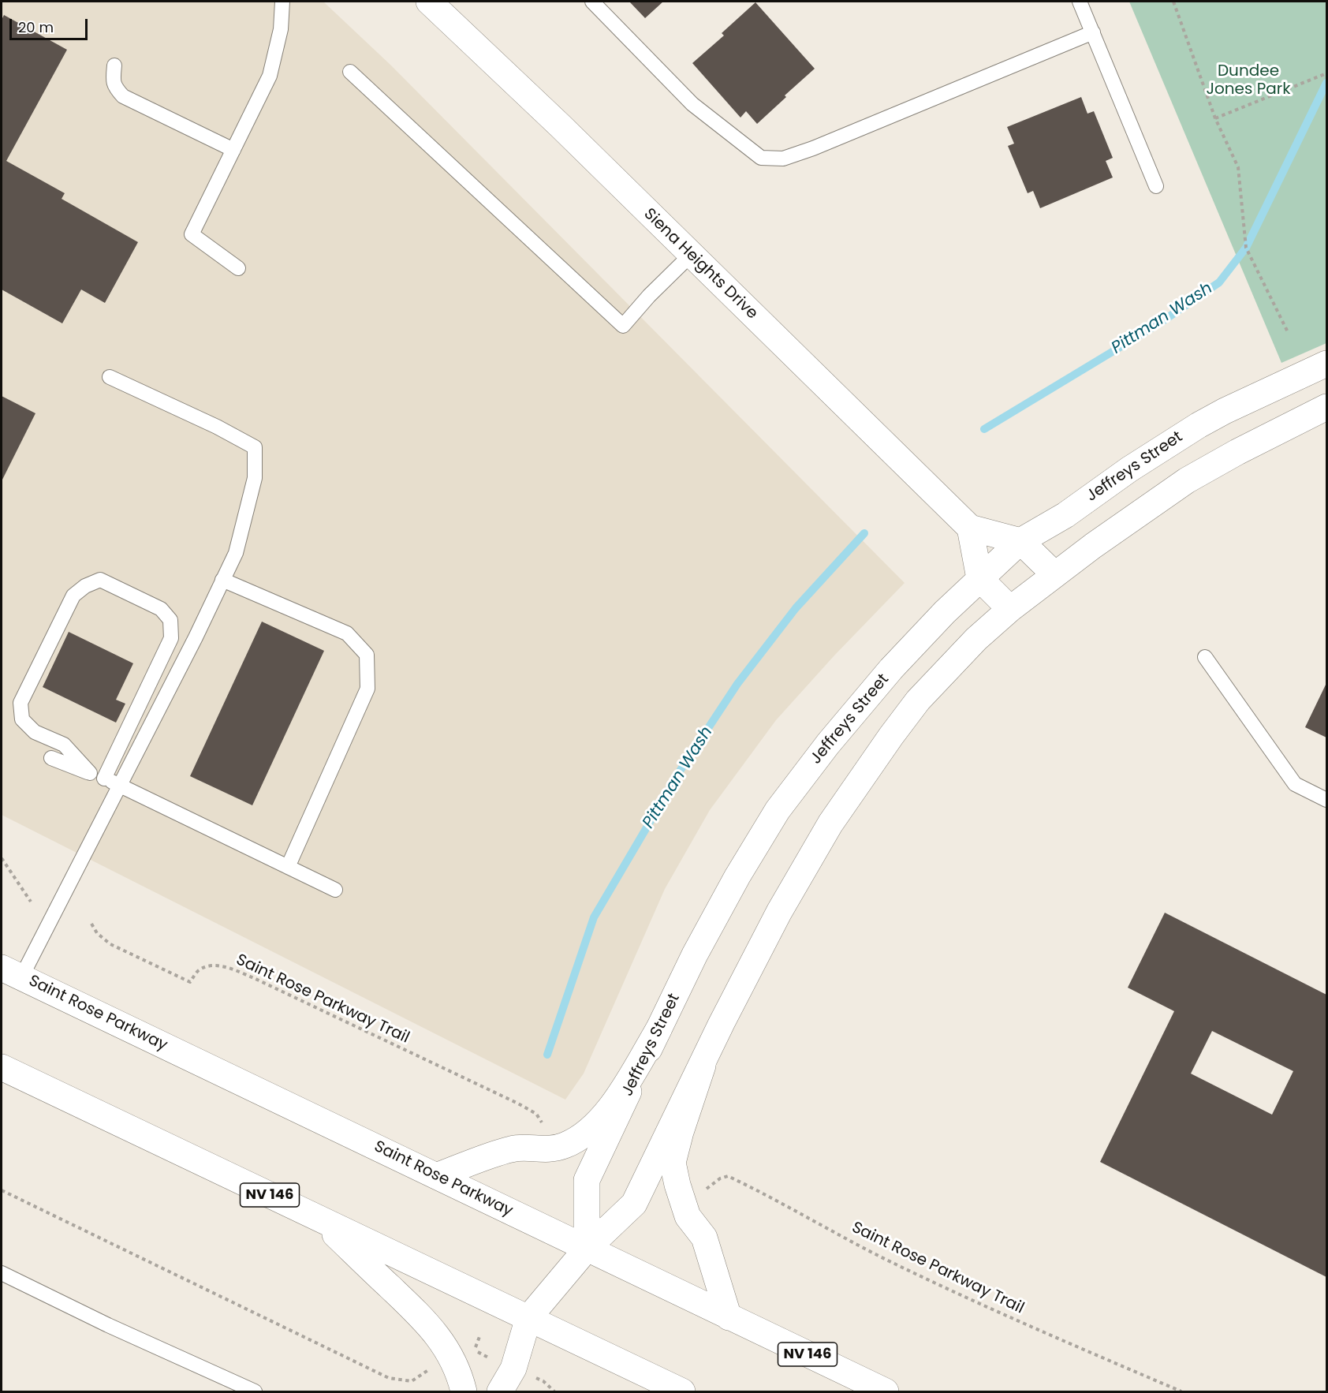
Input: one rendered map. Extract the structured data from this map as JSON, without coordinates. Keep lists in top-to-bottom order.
{
  "streets": {
    "main road": [
      "Siena Heights Drive",
      "Jeffreys Street",
      "Saint Rose Parkway",
      "NV 146"
    ],
    "path": ["Saint Rose Parkway Trail"]
  },
  "crossings": [
    ["Siena Heights Drive", "Jeffreys Street"],
    ["Jeffreys Street", "Saint Rose Parkway"]
  ],
  "water": ["Pittman Wash"],
  "parks": ["Dundee Jones Park"],
  "scale_bar": "20 m"
}
